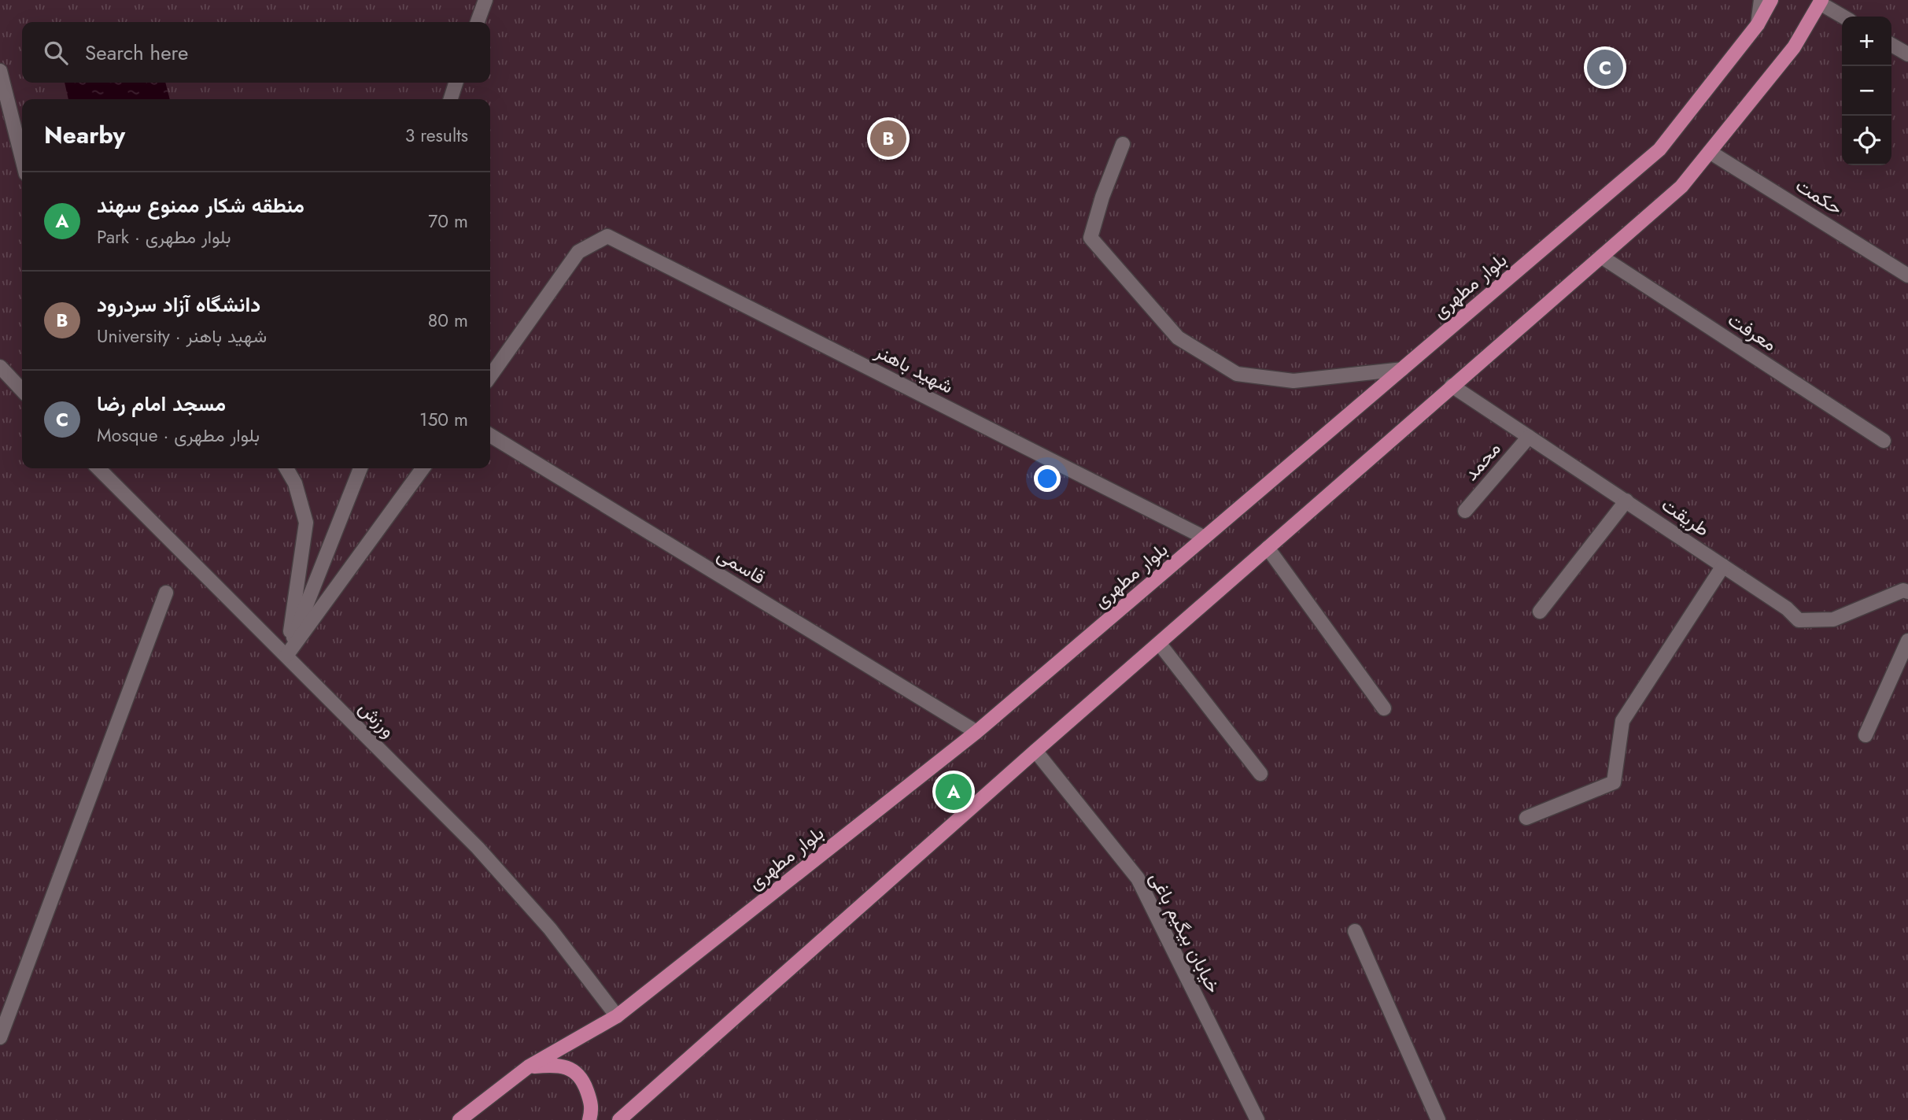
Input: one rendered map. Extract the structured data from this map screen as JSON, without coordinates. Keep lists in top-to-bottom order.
{
  "streets": {
    "main road": ["بلوار مطهری"],
    "street": [
      "حکمت",
      "معرفت",
      "شهید باهنر",
      "محمد",
      "طریقت",
      "قاسمی",
      "ورزش",
      "خیابان بیگیم باغی"
    ]
  },
  "crossings": [
    ["بلوار مطهری", "شهید باهنر"],
    ["بلوار مطهری", "قاسمی"],
    ["بلوار مطهری", "ورزش"],
    ["محمد", "طریقت"]
  ],
  "page": {
    "map_buttons": ["+", "−"],
    "search": "Search here",
    "pins": ["C", "B", "A"],
    "heading": ["Nearby", "3 results"],
    "list": [
      {
        "mark": "A",
        "name": "منطقه شکار ممنوع سهند",
        "note": "Park · بلوار مطهری",
        "value": "70 m"
      },
      {
        "mark": "B",
        "name": "دانشگاه آزاد سردرود",
        "note": "University · شهید باهنر",
        "value": "80 m"
      },
      {
        "mark": "C",
        "name": "مسجد امام رضا",
        "note": "Mosque · بلوار مطهری",
        "value": "150 m"
      }
    ]
  }
}
